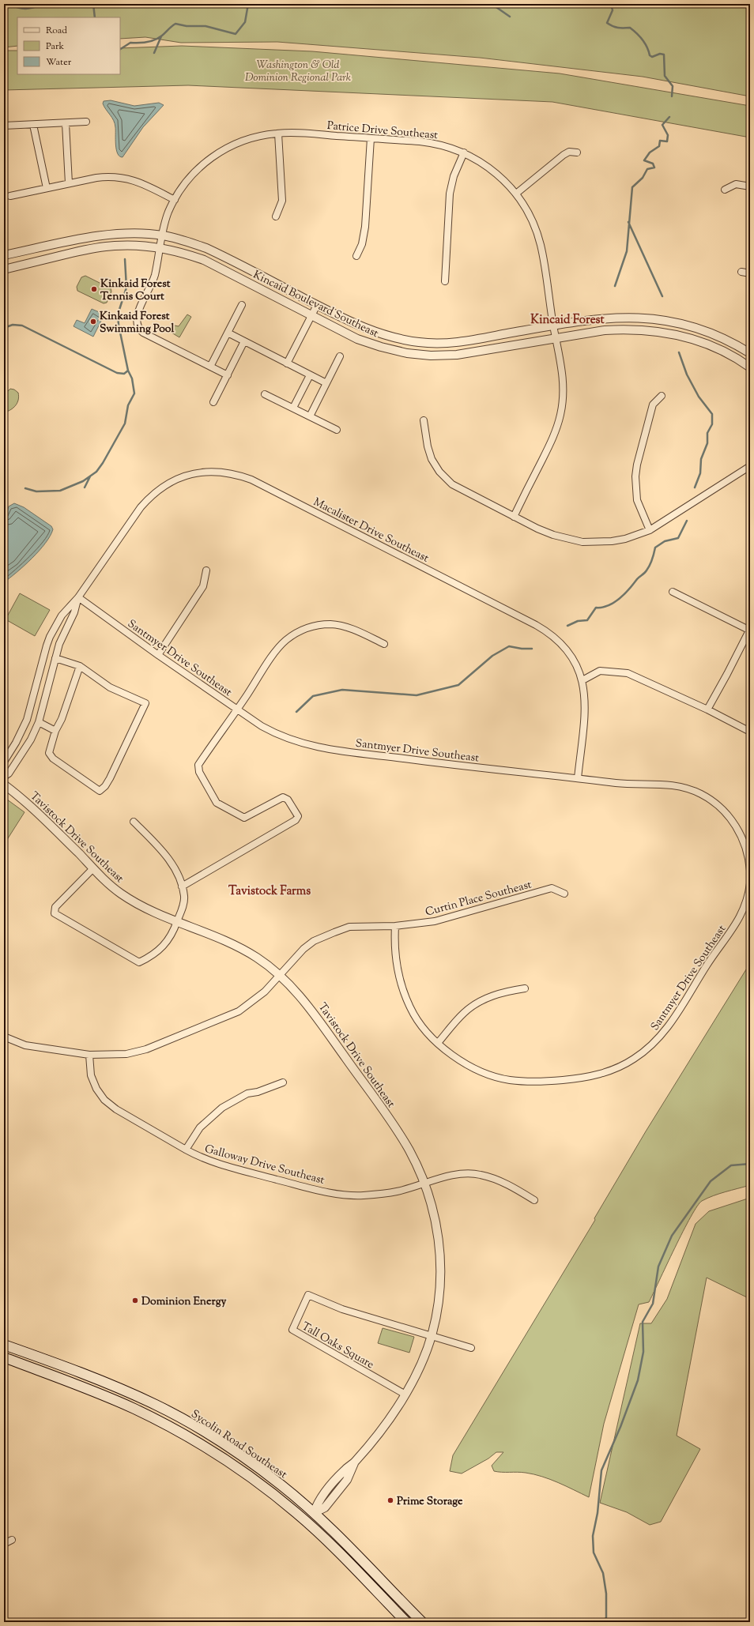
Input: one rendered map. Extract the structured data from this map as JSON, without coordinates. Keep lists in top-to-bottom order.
{
  "streets": {
    "main road": ["Sycolin Road Southeast"],
    "street": [
      "Patrice Drive Southeast",
      "Kincaid Boulevard Southeast",
      "Macalister Drive Southeast",
      "Santmyer Drive Southeast",
      "Tavistock Drive Southeast",
      "Curtin Place Southeast",
      "Galloway Drive Southeast",
      "Tall Oaks Square"
    ]
  },
  "crossings": [
    ["Patrice Drive Southeast", "Kincaid Boulevard Southeast"],
    ["Macalister Drive Southeast", "Santmyer Drive Southeast"],
    ["Santmyer Drive Southeast", "Curtin Place Southeast"],
    ["Tavistock Drive Southeast", "Curtin Place Southeast"],
    ["Tavistock Drive Southeast", "Galloway Drive Southeast"],
    ["Tavistock Drive Southeast", "Tall Oaks Square"],
    ["Tavistock Drive Southeast", "Sycolin Road Southeast"],
    ["Curtin Place Southeast", "Galloway Drive Southeast"]
  ],
  "districts": ["Kincaid Forest", "Tavistock Farms"],
  "parks": ["Washington & Old Dominion Regional Park"],
  "places": [
    "Kinkaid Forest Tennis Court",
    "Kinkaid Forest Swimming Pool",
    "Dominion Energy",
    "Prime Storage"
  ],
  "legend": ["Road", "Park", "Water"]
}
